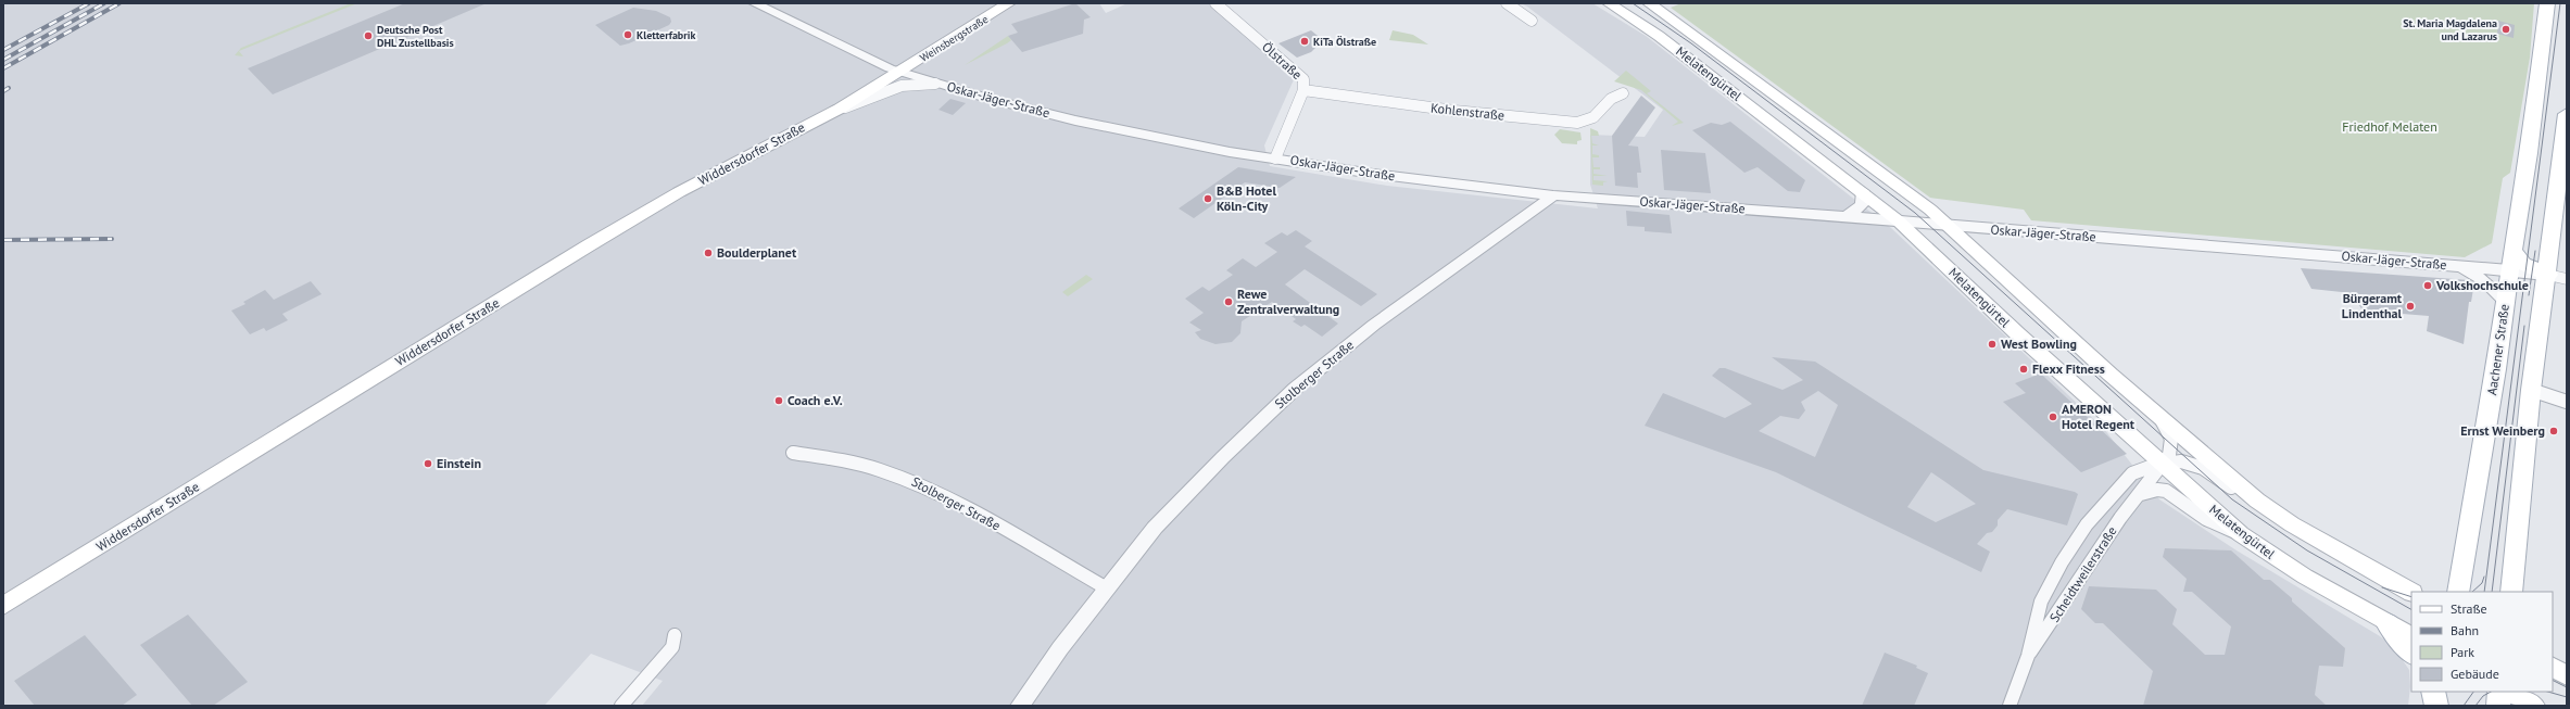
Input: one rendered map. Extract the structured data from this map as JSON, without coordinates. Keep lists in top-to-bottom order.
{
  "streets": {
    "main road": [
      "Weinsbergstraße",
      "Melatengürtel",
      "Widdersdorfer Straße",
      "Aachener Straße"
    ],
    "street": [
      "Ölstraße",
      "Oskar-Jäger-Straße",
      "Kohlenstraße",
      "Stolberger Straße",
      "Scheidtweilerstraße"
    ]
  },
  "crossings": [
    ["Weinsbergstraße", "Oskar-Jäger-Straße"],
    ["Weinsbergstraße", "Widdersdorfer Straße"],
    ["Ölstraße", "Oskar-Jäger-Straße"],
    ["Ölstraße", "Kohlenstraße"],
    ["Melatengürtel", "Oskar-Jäger-Straße"],
    ["Melatengürtel", "Scheidtweilerstraße"],
    ["Oskar-Jäger-Straße", "Widdersdorfer Straße"],
    ["Oskar-Jäger-Straße", "Aachener Straße"],
    ["Oskar-Jäger-Straße", "Stolberger Straße"]
  ],
  "parks": ["Friedhof Melaten"],
  "places": [
    "St. Maria Magdalena und Lazarus",
    "Kletterfabrik",
    "Deutsche Post DHL Zustellbasis",
    "KiTa Ölstraße",
    "B&B Hotel Köln-City",
    "Boulderplanet",
    "Volkshochschule",
    "Rewe Zentralverwaltung",
    "Bürgeramt Lindenthal",
    "West Bowling",
    "Flexx Fitness",
    "Coach e.V.",
    "AMERON Hotel Regent",
    "Ernst Weinberg",
    "Einstein"
  ],
  "legend": [
    "Straße",
    "Bahn",
    "Park",
    "Gebäude"
  ]
}
